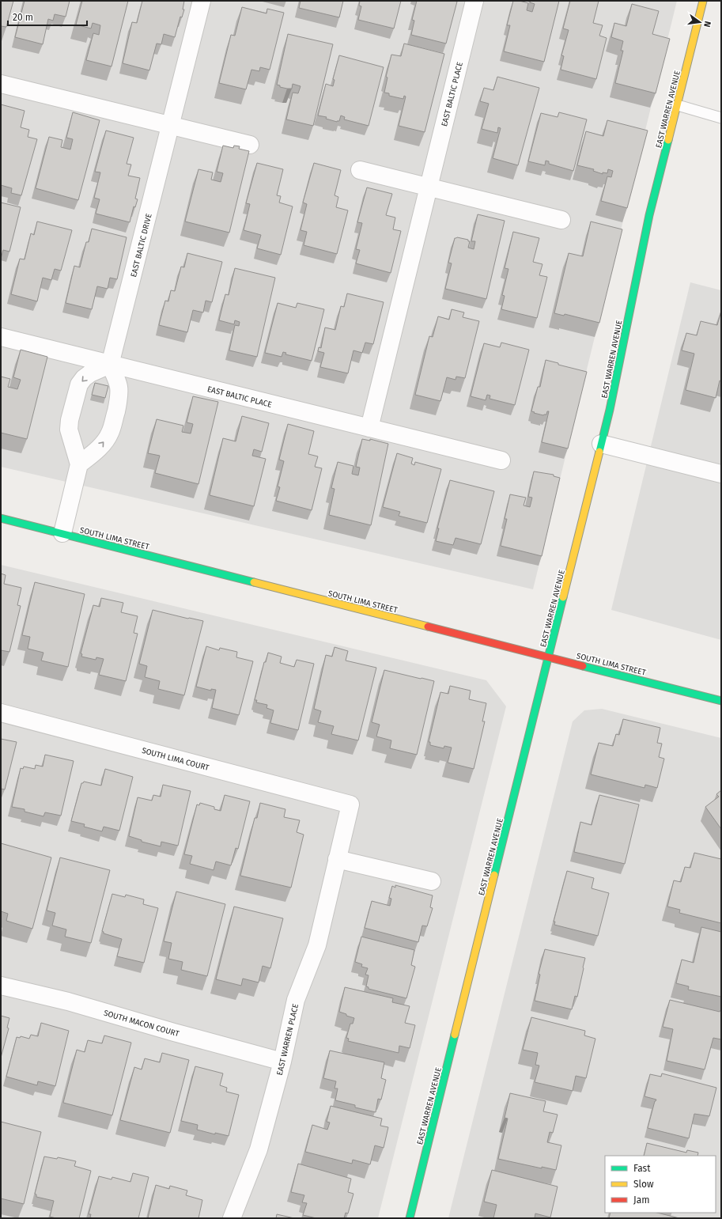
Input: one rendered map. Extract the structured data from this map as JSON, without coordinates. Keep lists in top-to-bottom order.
{
  "streets": {
    "street": [
      "EAST BALTIC PLACE",
      "EAST WARREN AVENUE",
      "EAST BALTIC DRIVE",
      "SOUTH LIMA STREET",
      "SOUTH LIMA COURT",
      "SOUTH MACON COURT",
      "EAST WARREN PLACE"
    ]
  },
  "crossings": [
    ["EAST BALTIC PLACE", "EAST BALTIC DRIVE"],
    ["EAST WARREN AVENUE", "SOUTH LIMA STREET"],
    ["SOUTH LIMA COURT", "EAST WARREN PLACE"],
    ["SOUTH MACON COURT", "EAST WARREN PLACE"]
  ],
  "legend": ["Fast", "Slow", "Jam"],
  "scale_bar": "20 m",
  "north": "right"
}
